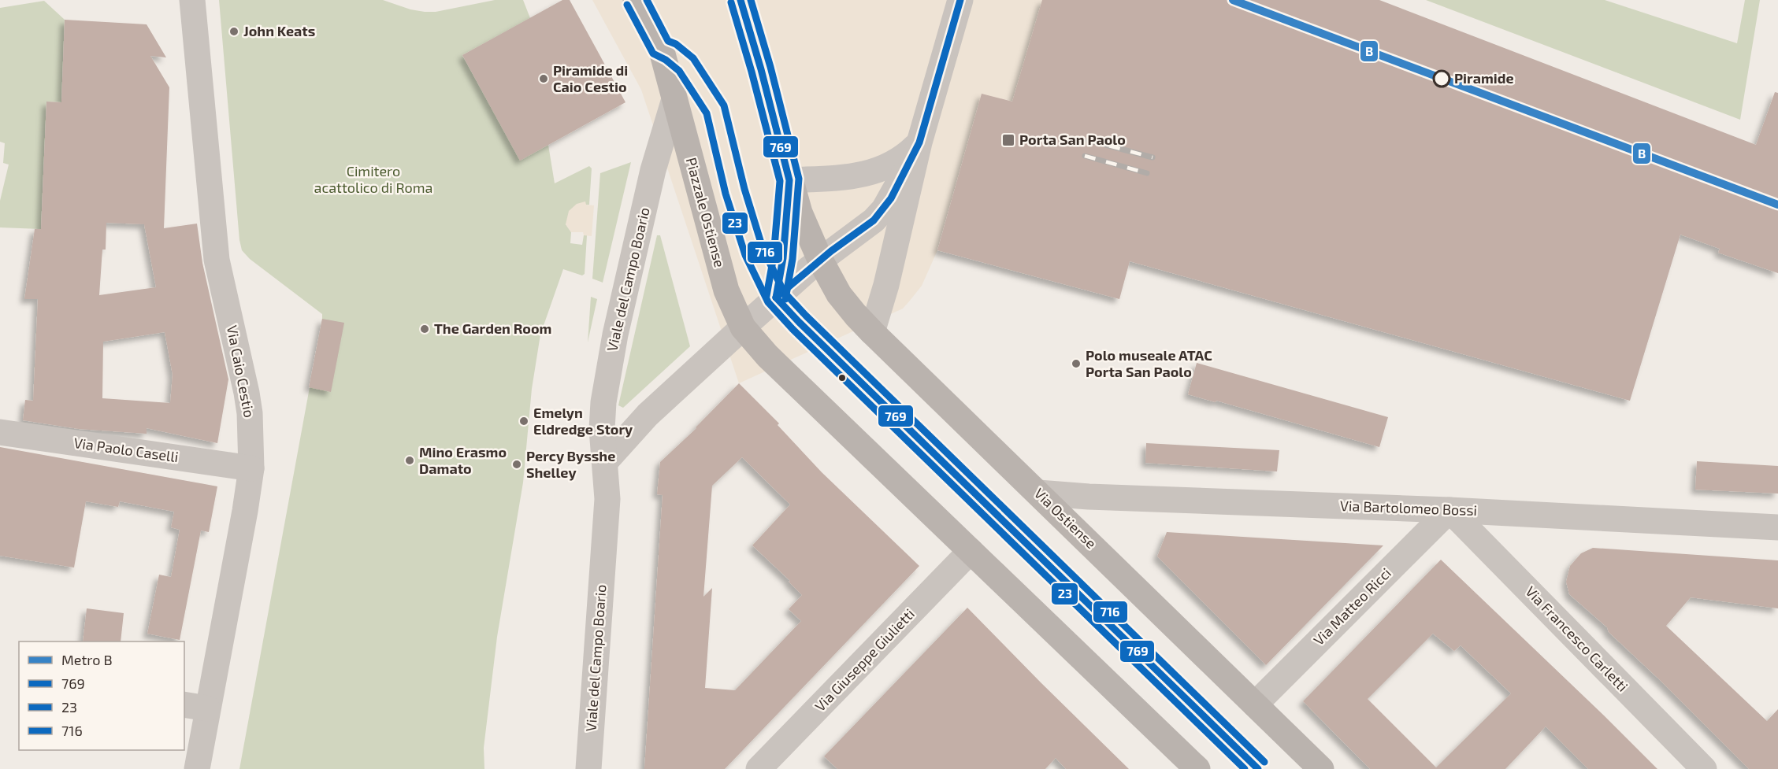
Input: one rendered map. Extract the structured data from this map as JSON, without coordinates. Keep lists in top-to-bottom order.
{
  "streets": {
    "main road": ["Piazzale Ostiense", "Via Ostiense"],
    "street": [
      "Viale del Campo Boario",
      "Via Caio Cestio",
      "Via Paolo Caselli",
      "Via Bartolomeo Bossi",
      "Via Matteo Ricci",
      "Via Francesco Carletti",
      "Via Giuseppe Giulietti"
    ]
  },
  "crossings": [
    ["Piazzale Ostiense", "Viale del Campo Boario"],
    ["Via Caio Cestio", "Via Paolo Caselli"],
    ["Via Bartolomeo Bossi", "Via Ostiense"],
    ["Via Bartolomeo Bossi", "Via Matteo Ricci"],
    ["Via Bartolomeo Bossi", "Via Francesco Carletti"],
    ["Via Ostiense", "Via Matteo Ricci"],
    ["Via Matteo Ricci", "Via Francesco Carletti"]
  ],
  "parks": ["Cimitero acattolico di Roma"],
  "places": {
    "other": [
      "John Keats",
      "Piramide di Caio Cestio",
      "Piramide",
      "The Garden Room",
      "Polo museale ATAC Porta San Paolo",
      "Emelyn Eldredge Story",
      "Mino Erasmo Damato",
      "Percy Bysshe Shelley"
    ],
    "transit": ["Porta San Paolo"]
  },
  "lines": [
    "metro line B",
    "transit line 769",
    "transit line 716",
    "transit line 23"
  ],
  "legend": [
    "Metro B",
    "769",
    "23",
    "716"
  ]
}
